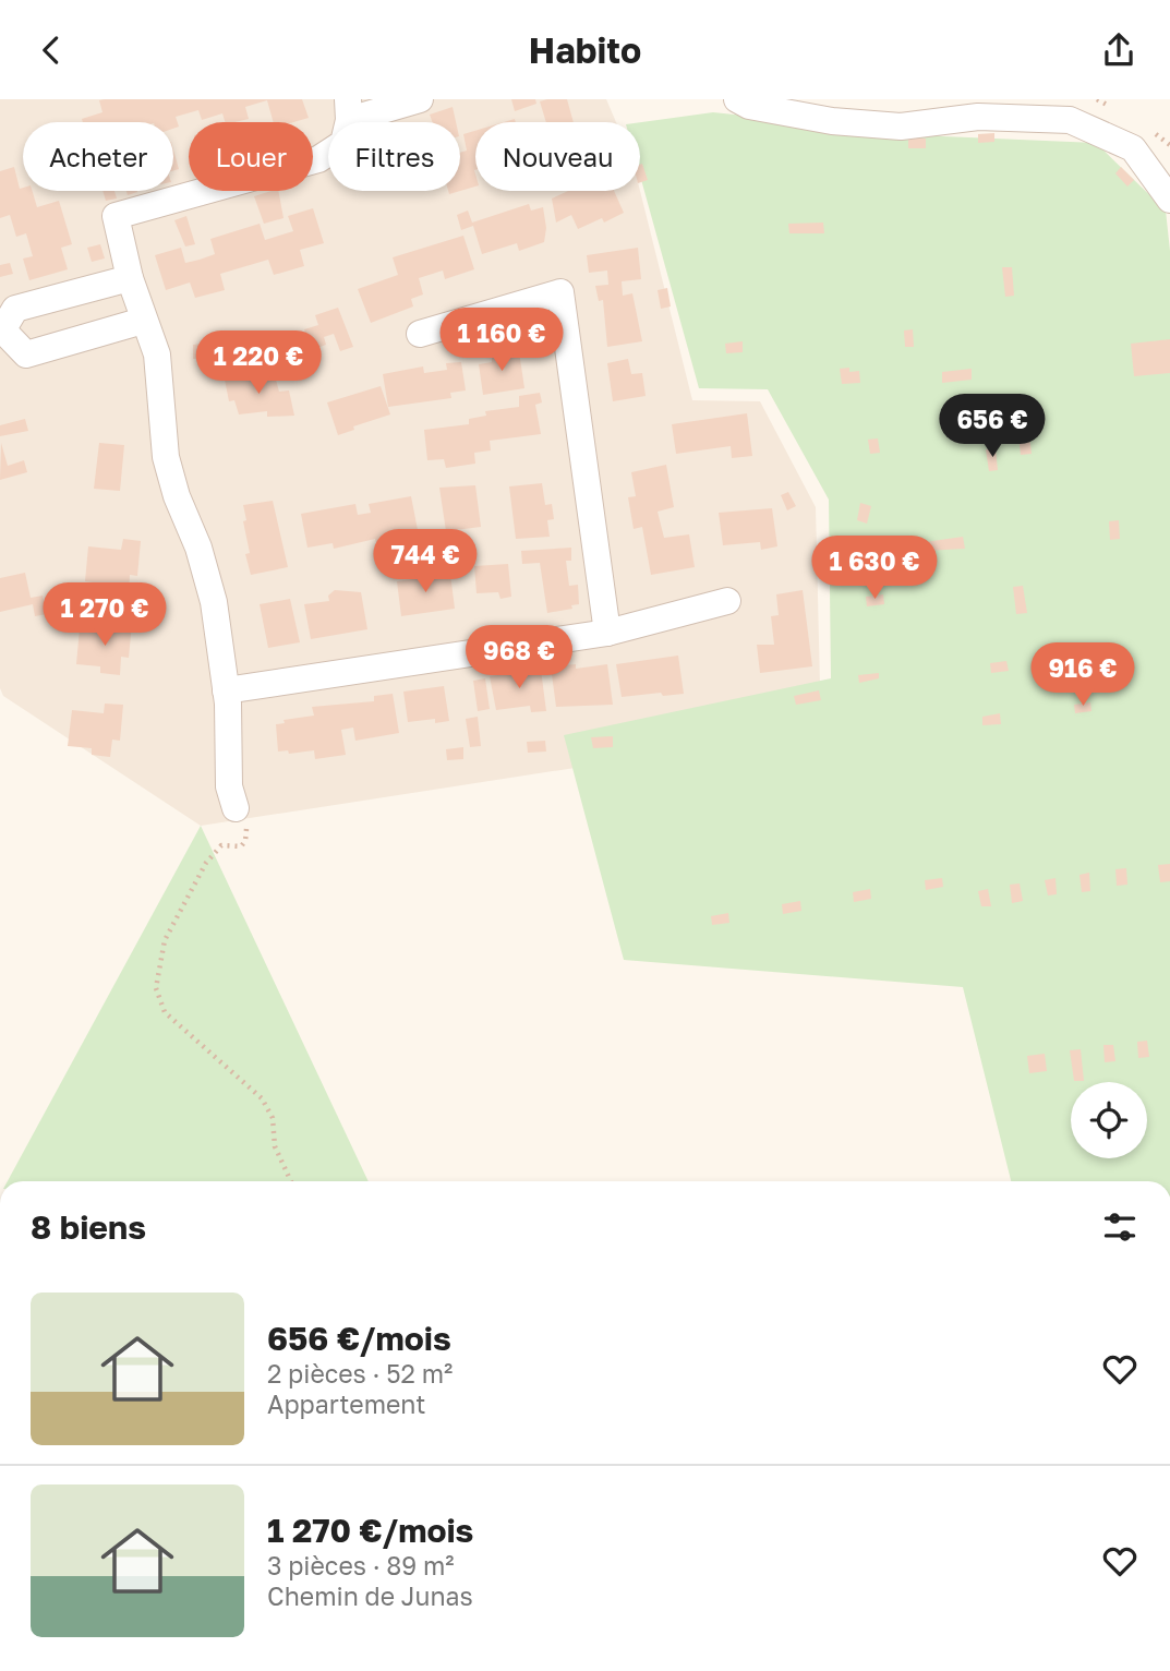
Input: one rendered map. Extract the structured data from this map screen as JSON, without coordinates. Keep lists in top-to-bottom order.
{
  "page": {
    "header": "Habito",
    "chip": [
      "Acheter",
      "Louer",
      "Filtres",
      "Nouveau"
    ],
    "price": [
      "1 160 €",
      "1 220 €",
      "656 €",
      "744 €",
      "1 630 €",
      "1 270 €",
      "968 €",
      "916 €"
    ],
    "heading": "8 biens",
    "list": [
      {
        "name": "656 €/mois",
        "note": "2 pièces · 52 m² · Appartement"
      },
      {
        "name": "1 270 €/mois",
        "note": "3 pièces · 89 m² · Chemin de Junas"
      }
    ]
  }
}
